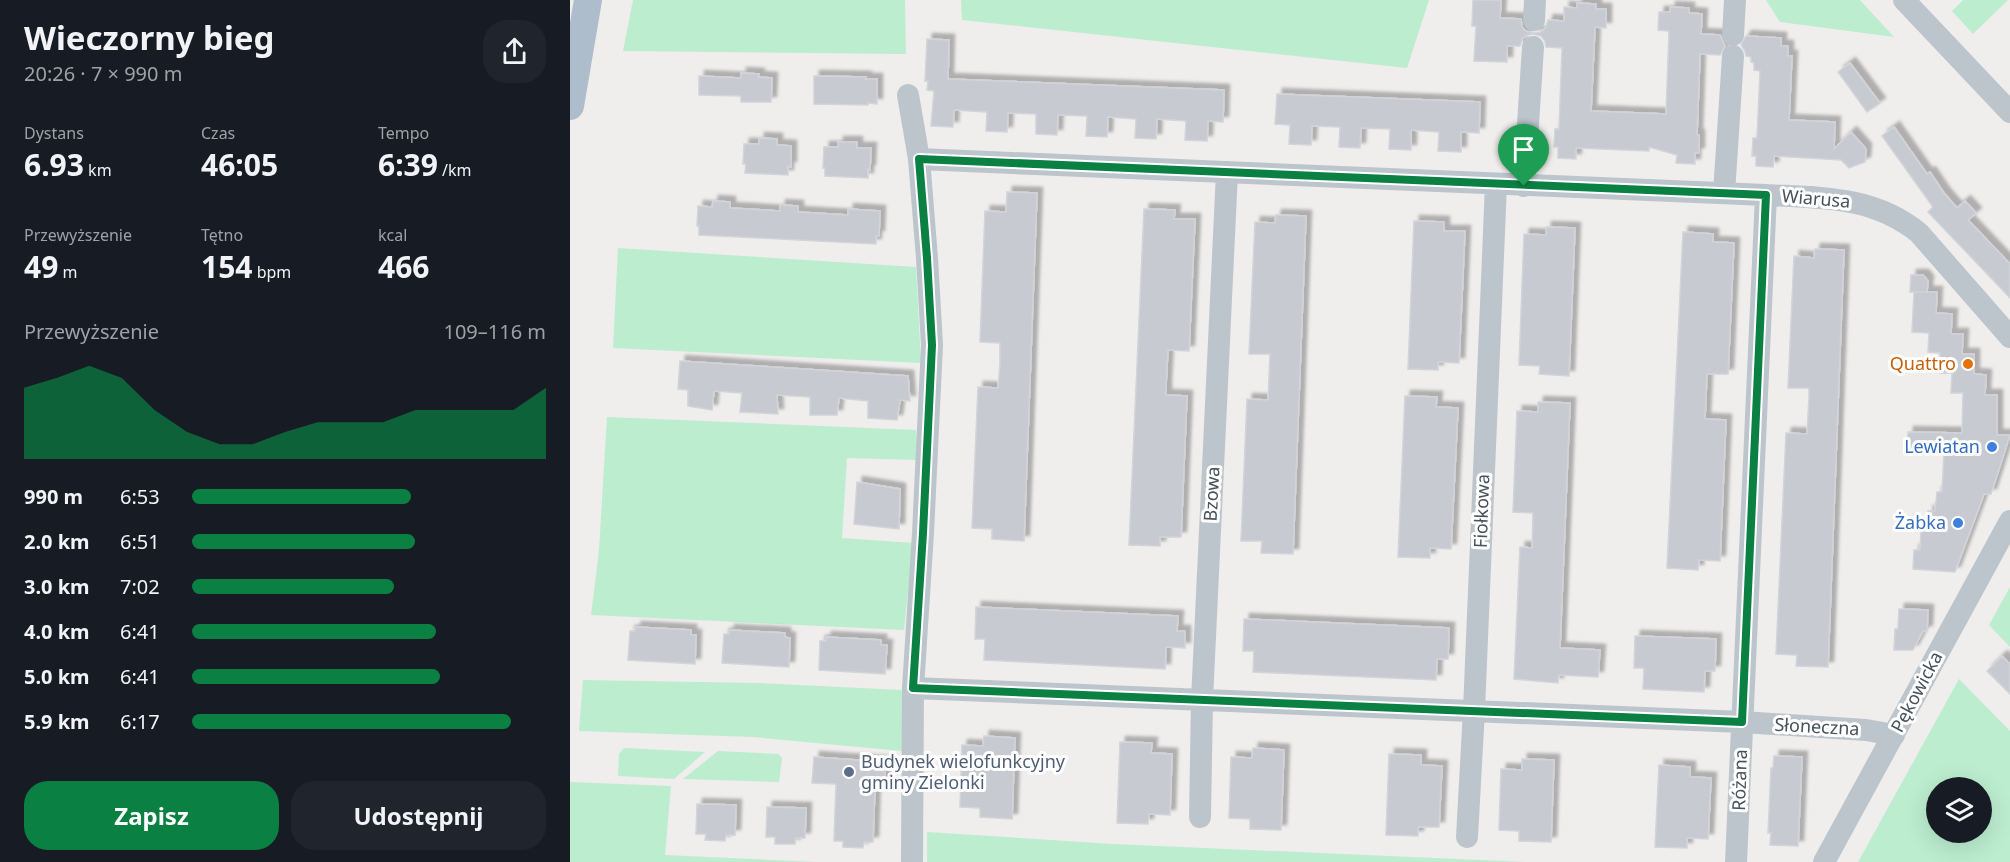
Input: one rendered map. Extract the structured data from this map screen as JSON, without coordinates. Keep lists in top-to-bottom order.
{
  "streets": {
    "street": [
      "Wiarusa",
      "Bzowa",
      "Fiołkowa",
      "Pękowicka",
      "Słoneczna",
      "Różana"
    ]
  },
  "crossings": [
    ["Wiarusa", "Bzowa"],
    ["Wiarusa", "Fiołkowa"],
    ["Wiarusa", "Różana"],
    ["Bzowa", "Słoneczna"],
    ["Fiołkowa", "Słoneczna"],
    ["Pękowicka", "Słoneczna"],
    ["Słoneczna", "Różana"]
  ],
  "places": [
    "Quattro",
    "Lewiatan",
    "Żabka",
    "Budynek wielofunkcyjny gminy Zielonki"
  ],
  "page": {
    "heading": ["Wieczorny bieg", "20:26 · 7 × 990 m"],
    "stats": [
      ["Dystans", "6.93 km"],
      ["Czas", "46:05"],
      ["Tempo", "6:39 /km"],
      ["Przewyższenie", "49 m"],
      ["Tętno", "154 bpm"],
      ["kcal", "466"]
    ],
    "chart": ["Przewyższenie", "109–116 m"],
    "list": [
      {
        "name": "990 m",
        "note": "6:53"
      },
      {
        "name": "2.0 km",
        "note": "6:51"
      },
      {
        "name": "3.0 km",
        "note": "7:02"
      },
      {
        "name": "4.0 km",
        "note": "6:41"
      },
      {
        "name": "5.0 km",
        "note": "6:41"
      },
      {
        "name": "5.9 km",
        "note": "6:17"
      }
    ],
    "buttons": ["Zapisz", "Udostępnij"]
  }
}
